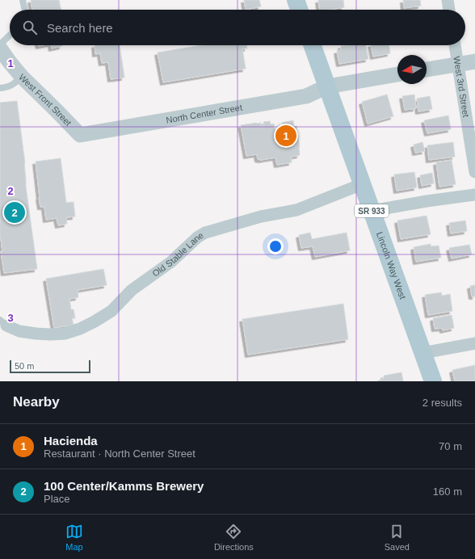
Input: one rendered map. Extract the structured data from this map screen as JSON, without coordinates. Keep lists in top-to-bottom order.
{
  "streets": {
    "main road": ["SR 933", "Lincoln Way West"],
    "street": [
      "West 3rd Street",
      "West Front Street",
      "North Center Street",
      "Old Stable Lane"
    ]
  },
  "crossings": [
    ["West Front Street", "North Center Street"],
    ["North Center Street", "Lincoln Way West"],
    ["Old Stable Lane", "Lincoln Way West"]
  ],
  "scale_bar": "50 m",
  "north": "left",
  "page": {
    "search": "Search here",
    "pins": ["1", "2"],
    "scale": "50 m",
    "heading": ["Nearby", "2 results"],
    "list": [
      {
        "mark": "1",
        "name": "Hacienda",
        "note": "Restaurant · North Center Street",
        "value": "70 m"
      },
      {
        "mark": "2",
        "name": "100 Center/Kamms Brewery",
        "note": "Place",
        "value": "160 m"
      }
    ],
    "nav": ["Map", "Directions", "Saved"]
  },
  "grid": {
    "rows": ["1", "2", "3"]
  }
}
